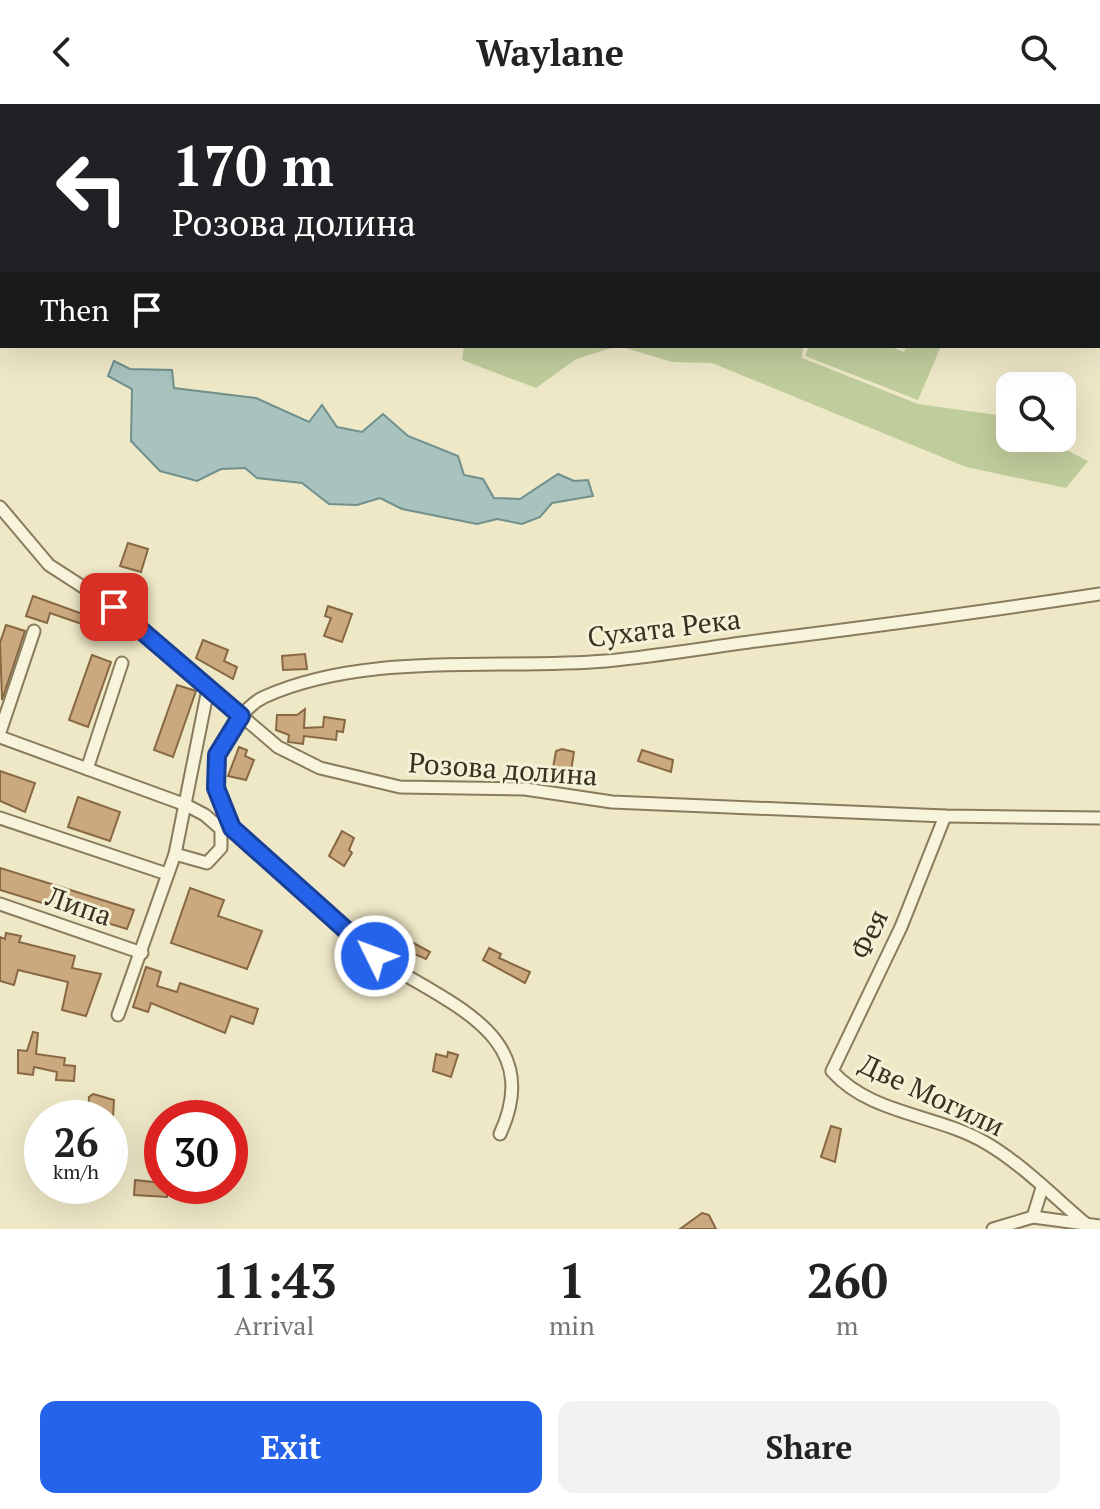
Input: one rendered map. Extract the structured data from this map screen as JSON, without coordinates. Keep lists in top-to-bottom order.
{
  "streets": {
    "street": [
      "Сухата Река",
      "Розова долина",
      "Липа",
      "Фея",
      "Две Могили"
    ]
  },
  "crossings": [
    ["Сухата Река", "Розова долина"],
    ["Розова долина", "Фея"],
    ["Фея", "Две Могили"]
  ],
  "page": {
    "header": "Waylane",
    "turn": ["170 m", "Розова долина"],
    "then": "Then",
    "speed": "26 km/h",
    "limit": "30",
    "eta": [
      "11:43",
      "Arrival",
      "1",
      "min",
      "260",
      "m"
    ],
    "buttons": ["Exit", "Share"]
  }
}
